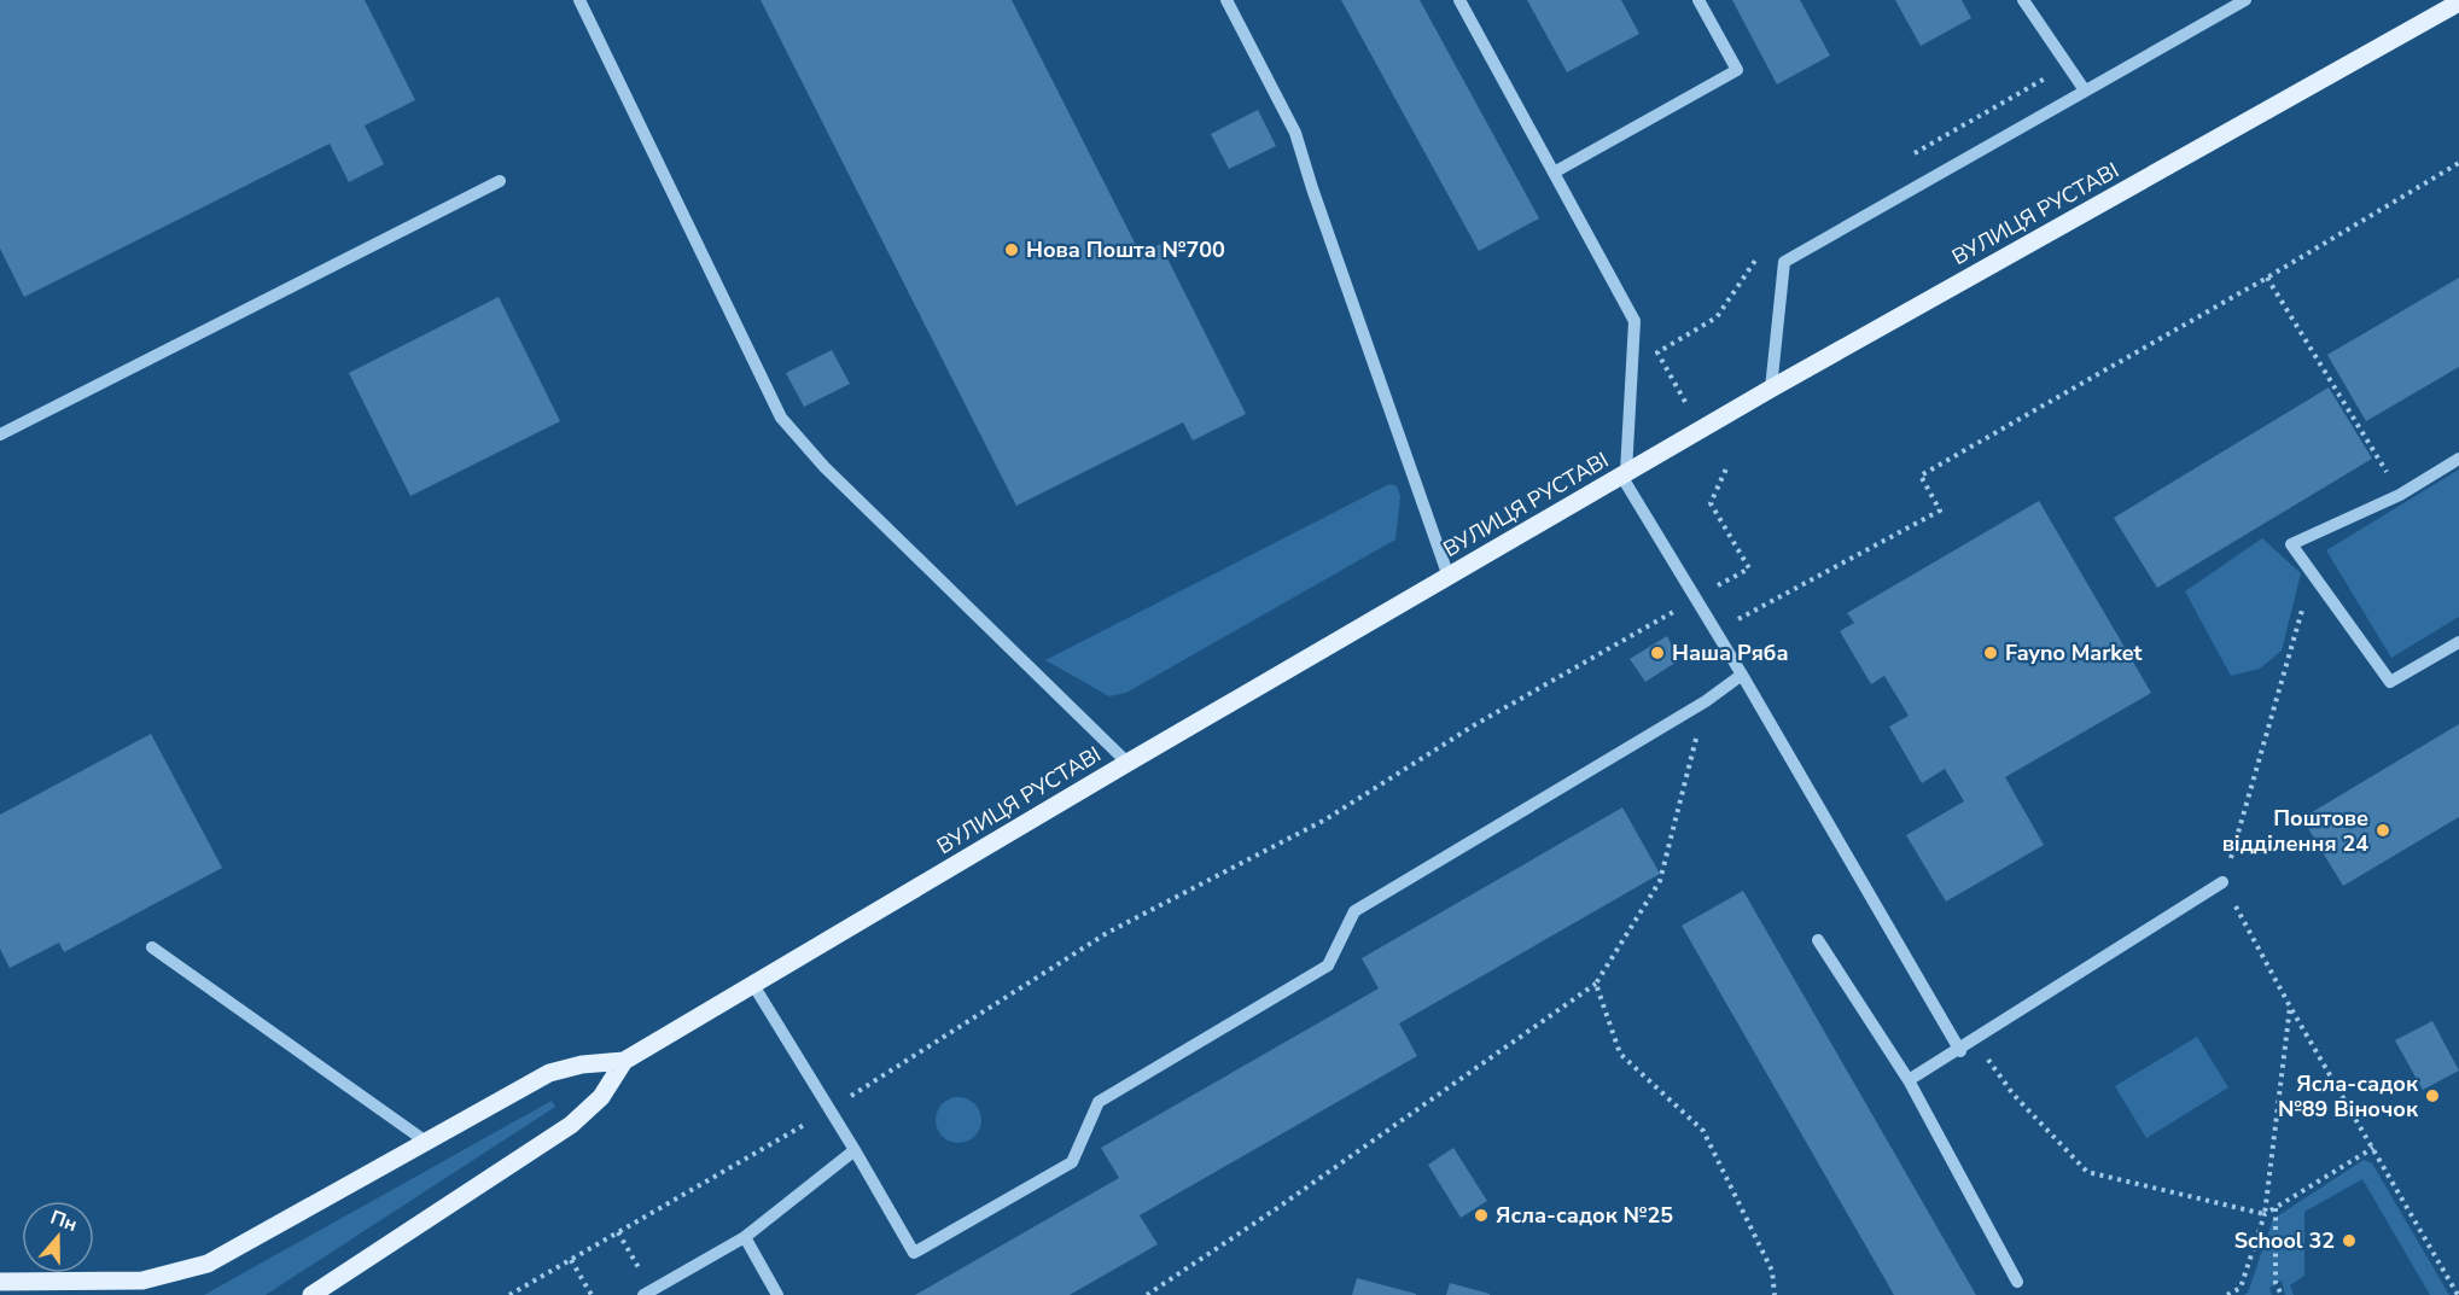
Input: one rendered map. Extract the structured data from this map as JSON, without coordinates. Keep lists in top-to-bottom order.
{
  "streets": {
    "main road": ["ВУЛИЦЯ РУСТАВІ"]
  },
  "places": [
    "Нова Пошта №700",
    "Наша Ряба",
    "Fayno Market",
    "Поштове відділення 24",
    "Ясла-садок №89 Віночок",
    "Ясла-садок №25",
    "School 32"
  ],
  "north": "top"
}
